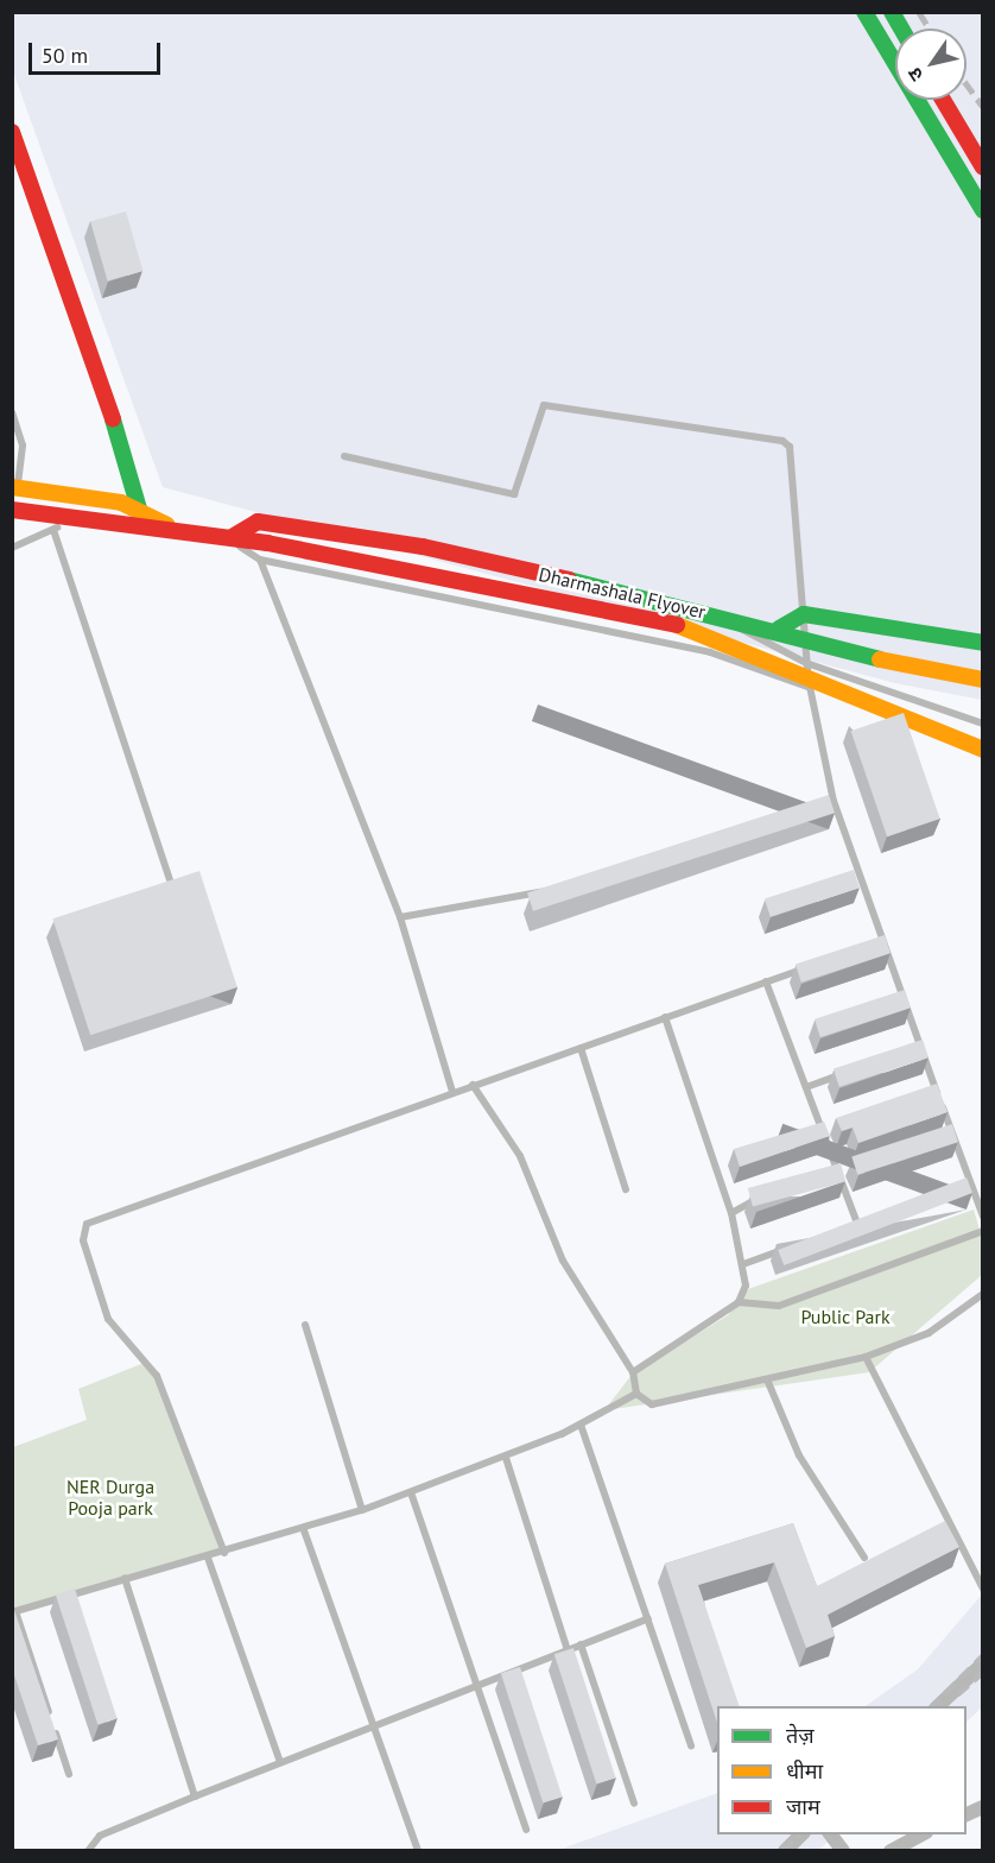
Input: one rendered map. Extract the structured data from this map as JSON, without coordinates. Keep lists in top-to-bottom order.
{
  "streets": {
    "street": ["Dharmashala Flyover"]
  },
  "parks": ["Public Park", "NER Durga Pooja park"],
  "legend": ["तेज़", "धीमा", "जाम"],
  "scale_bar": "50 m",
  "north": "bottom left"
}
